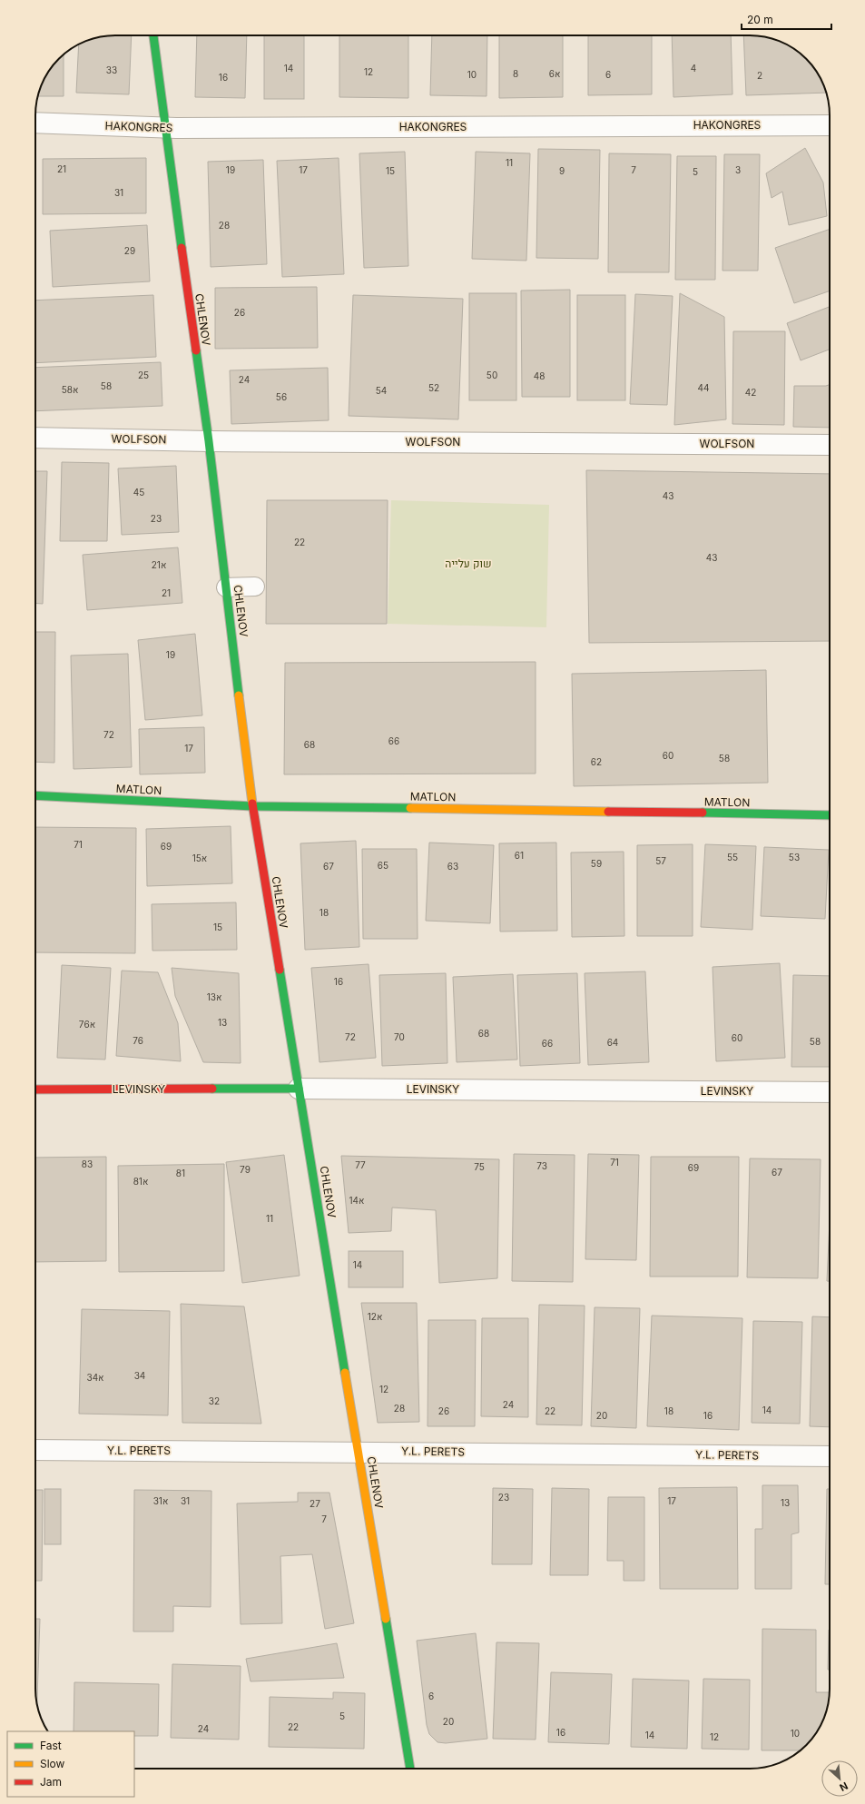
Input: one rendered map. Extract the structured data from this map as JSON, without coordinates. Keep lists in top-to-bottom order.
{
  "streets": {
    "street": [
      "HAKONGRES",
      "CHLENOV",
      "WOLFSON",
      "MATLON",
      "LEVINSKY",
      "Y.L. PERETS"
    ]
  },
  "crossings": [
    ["HAKONGRES", "CHLENOV"],
    ["CHLENOV", "WOLFSON"],
    ["CHLENOV", "MATLON"],
    ["CHLENOV", "LEVINSKY"],
    ["CHLENOV", "Y.L. PERETS"]
  ],
  "parks": ["שוק עלייה"],
  "house_numbers": [
    "14",
    "4",
    "33",
    "12",
    "8",
    "6א",
    "10",
    "6",
    "2",
    "16",
    "11",
    "21",
    "19",
    "17",
    "7",
    "3",
    "15",
    "9",
    "5",
    "31",
    "28",
    "29",
    "26",
    "25",
    "50",
    "48",
    "24",
    "58",
    "52",
    "44",
    "58א",
    "54",
    "42",
    "56",
    "45",
    "43",
    "23",
    "22",
    "43",
    "21א",
    "21",
    "19",
    "72",
    "66",
    "68",
    "17",
    "60",
    "58",
    "62",
    "71",
    "69",
    "61",
    "55",
    "53",
    "15א",
    "57",
    "59",
    "65",
    "67",
    "63",
    "18",
    "15",
    "16",
    "13א",
    "13",
    "76א",
    "68",
    "72",
    "70",
    "60",
    "76",
    "58",
    "64",
    "66",
    "71",
    "83",
    "77",
    "73",
    "75",
    "69",
    "79",
    "67",
    "81",
    "81א",
    "14א",
    "11",
    "14",
    "12א",
    "34",
    "34א",
    "12",
    "32",
    "24",
    "28",
    "14",
    "26",
    "22",
    "18",
    "20",
    "16",
    "23",
    "31א",
    "31",
    "17",
    "13",
    "27",
    "7",
    "6",
    "5",
    "20",
    "22",
    "24",
    "16",
    "10",
    "14",
    "12"
  ],
  "legend": ["Fast", "Slow", "Jam"],
  "scale_bar": "20 m",
  "north": "bottom right"
}
